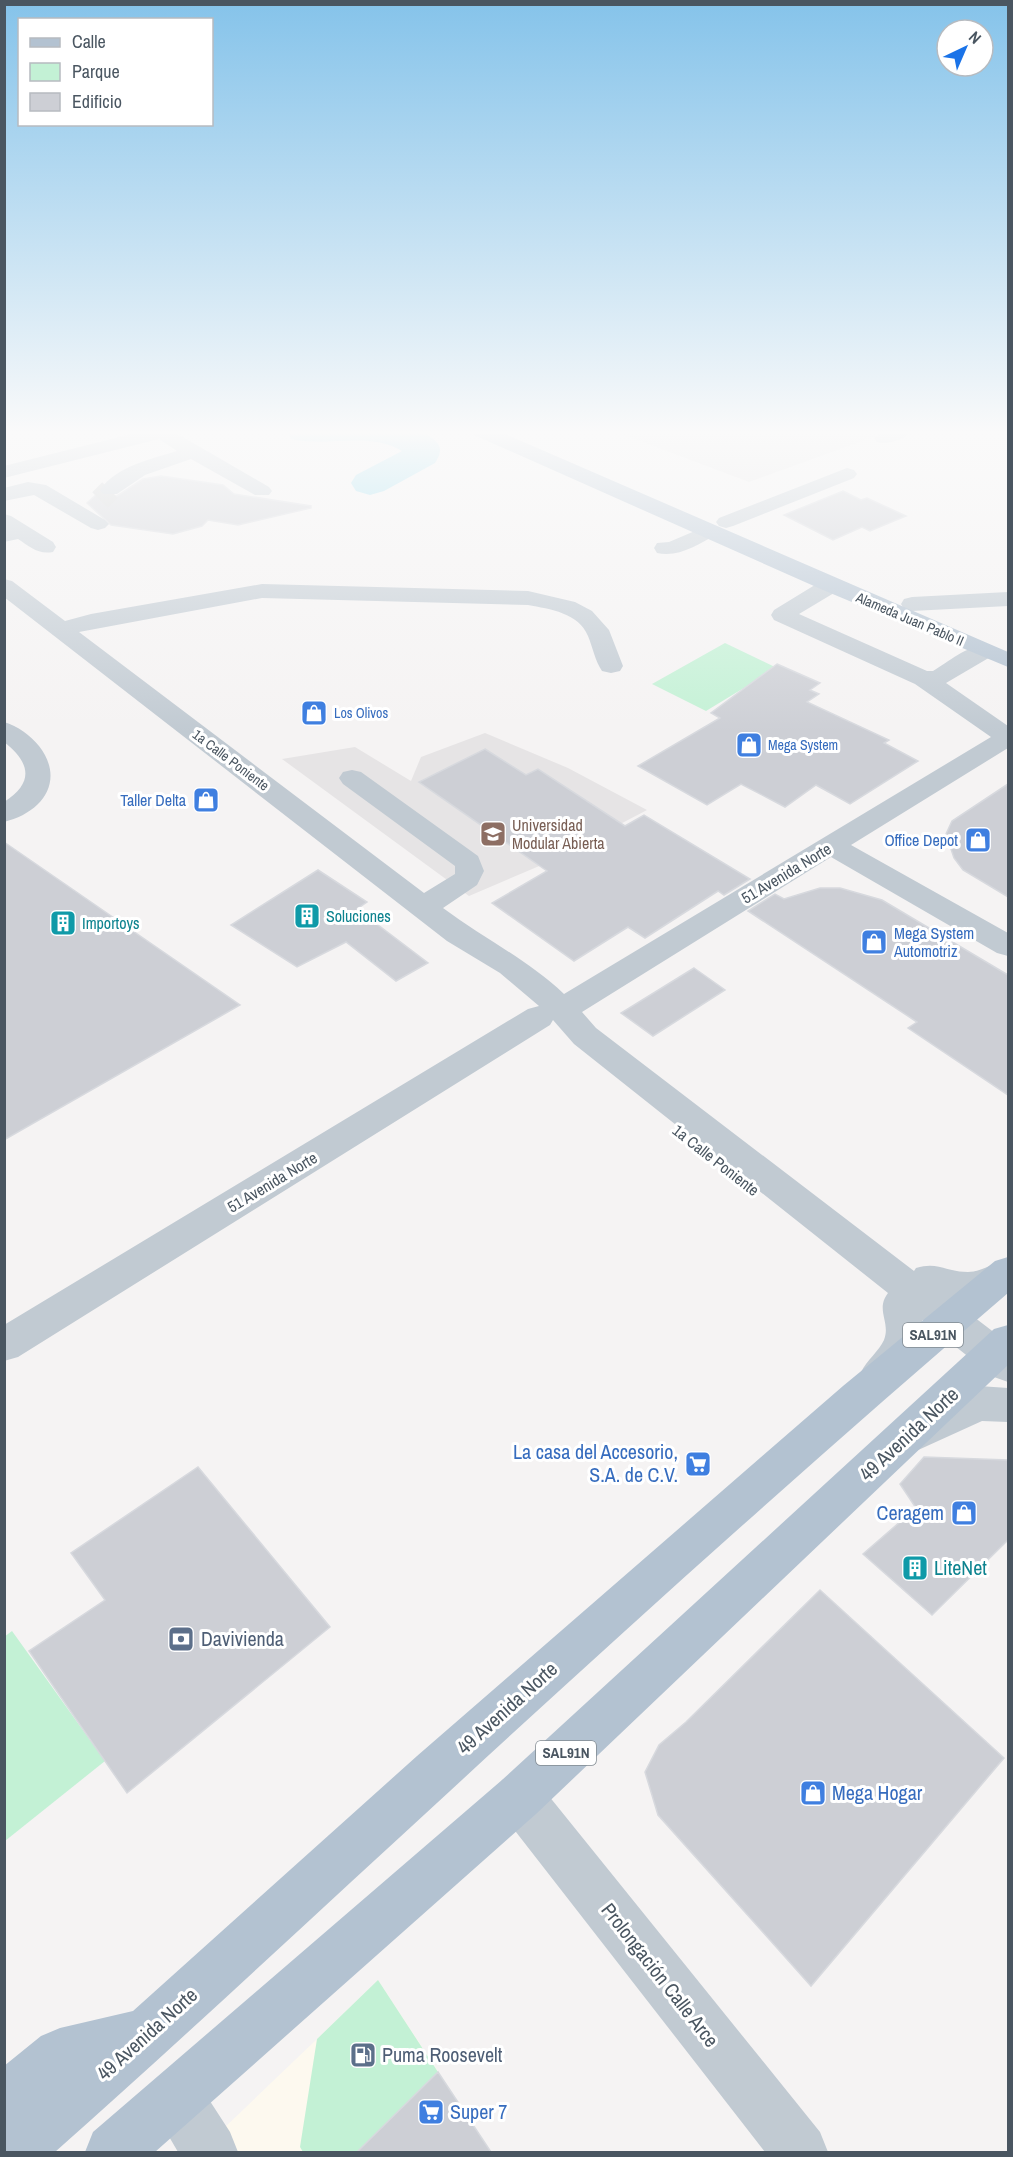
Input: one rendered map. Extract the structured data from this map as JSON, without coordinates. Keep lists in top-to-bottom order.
{
  "streets": {
    "main road": ["Alameda Juan Pablo II", "SAL91N", "49 Avenida Norte"],
    "street": ["1a Calle Poniente", "51 Avenida Norte", "Prolongación Calle Arce"]
  },
  "crossings": [
    ["1a Calle Poniente", "51 Avenida Norte"],
    ["1a Calle Poniente", "49 Avenida Norte"],
    ["49 Avenida Norte", "Prolongación Calle Arce"]
  ],
  "places": {
    "shop": [
      "Los Olivos",
      "Mega System",
      "Taller Delta",
      "Office Depot",
      "Mega System Automotriz",
      "Ceragem",
      "Mega Hogar"
    ],
    "school or university": ["Universidad Modular Abierta"],
    "building": ["Soluciones", "Importoys", "LiteNet"],
    "supermarket": ["La casa del Accesorio, S.A. de C.V.", "Super 7"],
    "bank": ["Davivienda"],
    "fuel station": ["Puma Roosevelt"]
  },
  "legend": ["Calle", "Parque", "Edificio"],
  "north": "top right"
}
